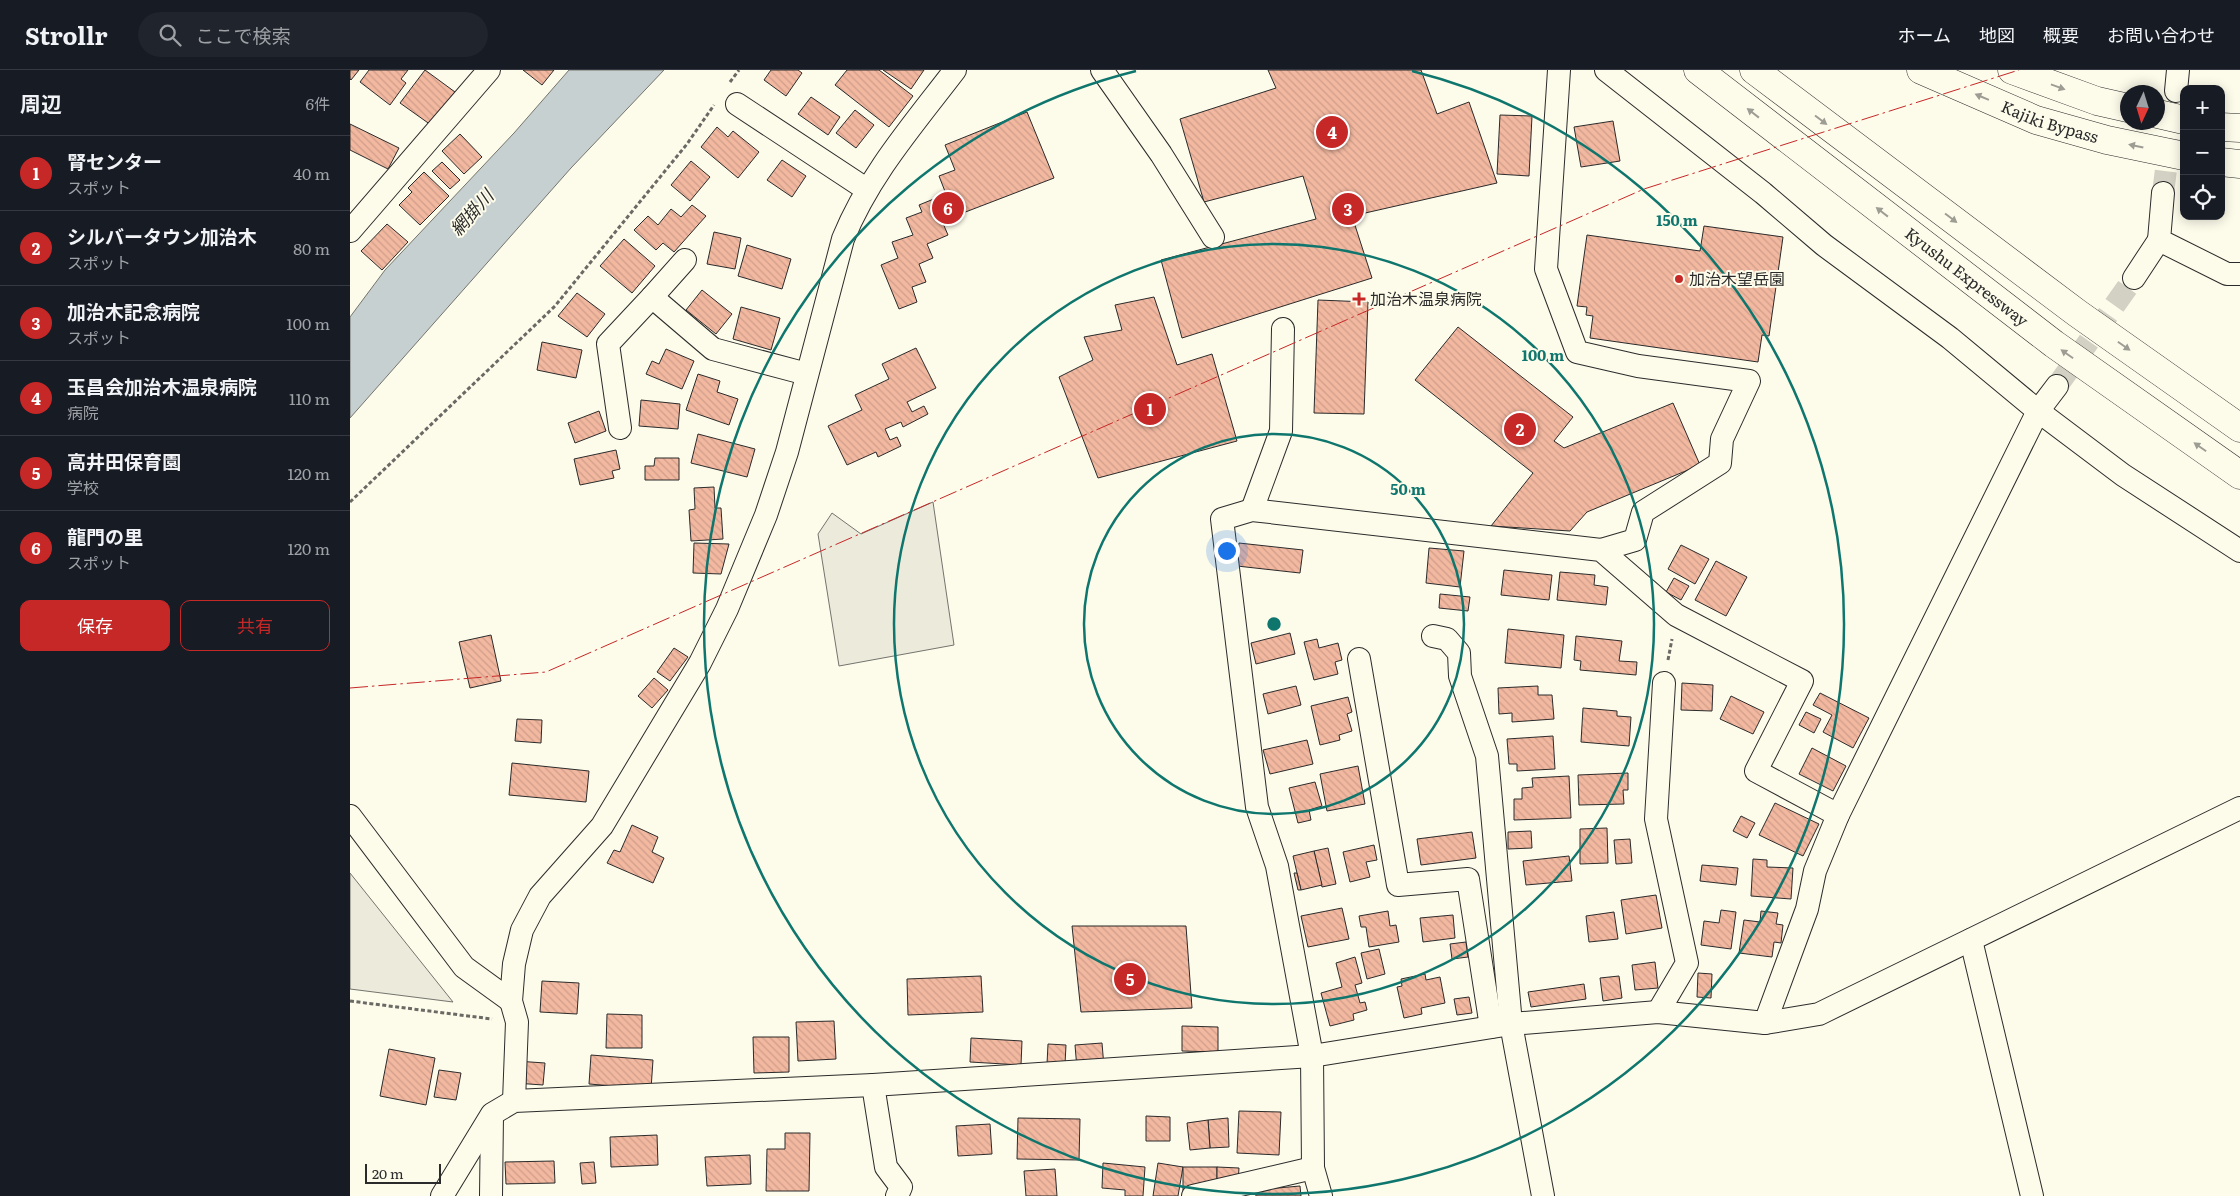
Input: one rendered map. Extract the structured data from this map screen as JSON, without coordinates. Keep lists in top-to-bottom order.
{
  "streets": {
    "highway": ["Kajiki Bypass", "Kyushu Expressway"]
  },
  "water": ["網掛川"],
  "places": {
    "other": ["加治木望岳園"],
    "health": ["加治木温泉病院"]
  },
  "scale_bar": "20 m",
  "north": "bottom",
  "page": {
    "header": "Strollr",
    "search": "ここで検索",
    "nav": [
      "ホーム",
      "地図",
      "概要",
      "お問い合わせ"
    ],
    "heading": ["周辺", "6件"],
    "map_buttons": ["+", "−"],
    "pins": [
      "4",
      "6",
      "3",
      "1",
      "2",
      "5"
    ],
    "list": [
      {
        "mark": "1",
        "name": "腎センター",
        "note": "スポット",
        "value": "40 m"
      },
      {
        "mark": "2",
        "name": "シルバータウン加治木",
        "note": "スポット",
        "value": "80 m"
      },
      {
        "mark": "3",
        "name": "加治木記念病院",
        "note": "スポット",
        "value": "100 m"
      },
      {
        "mark": "4",
        "name": "玉昌会加治木温泉病院",
        "note": "病院",
        "value": "110 m"
      },
      {
        "mark": "5",
        "name": "高井田保育園",
        "note": "学校",
        "value": "120 m"
      },
      {
        "mark": "6",
        "name": "龍門の里",
        "note": "スポット",
        "value": "120 m"
      }
    ],
    "buttons": ["保存", "共有"],
    "scale": "20 m"
  },
  "rings": ["150 m", "100 m", "50 m"]
}
